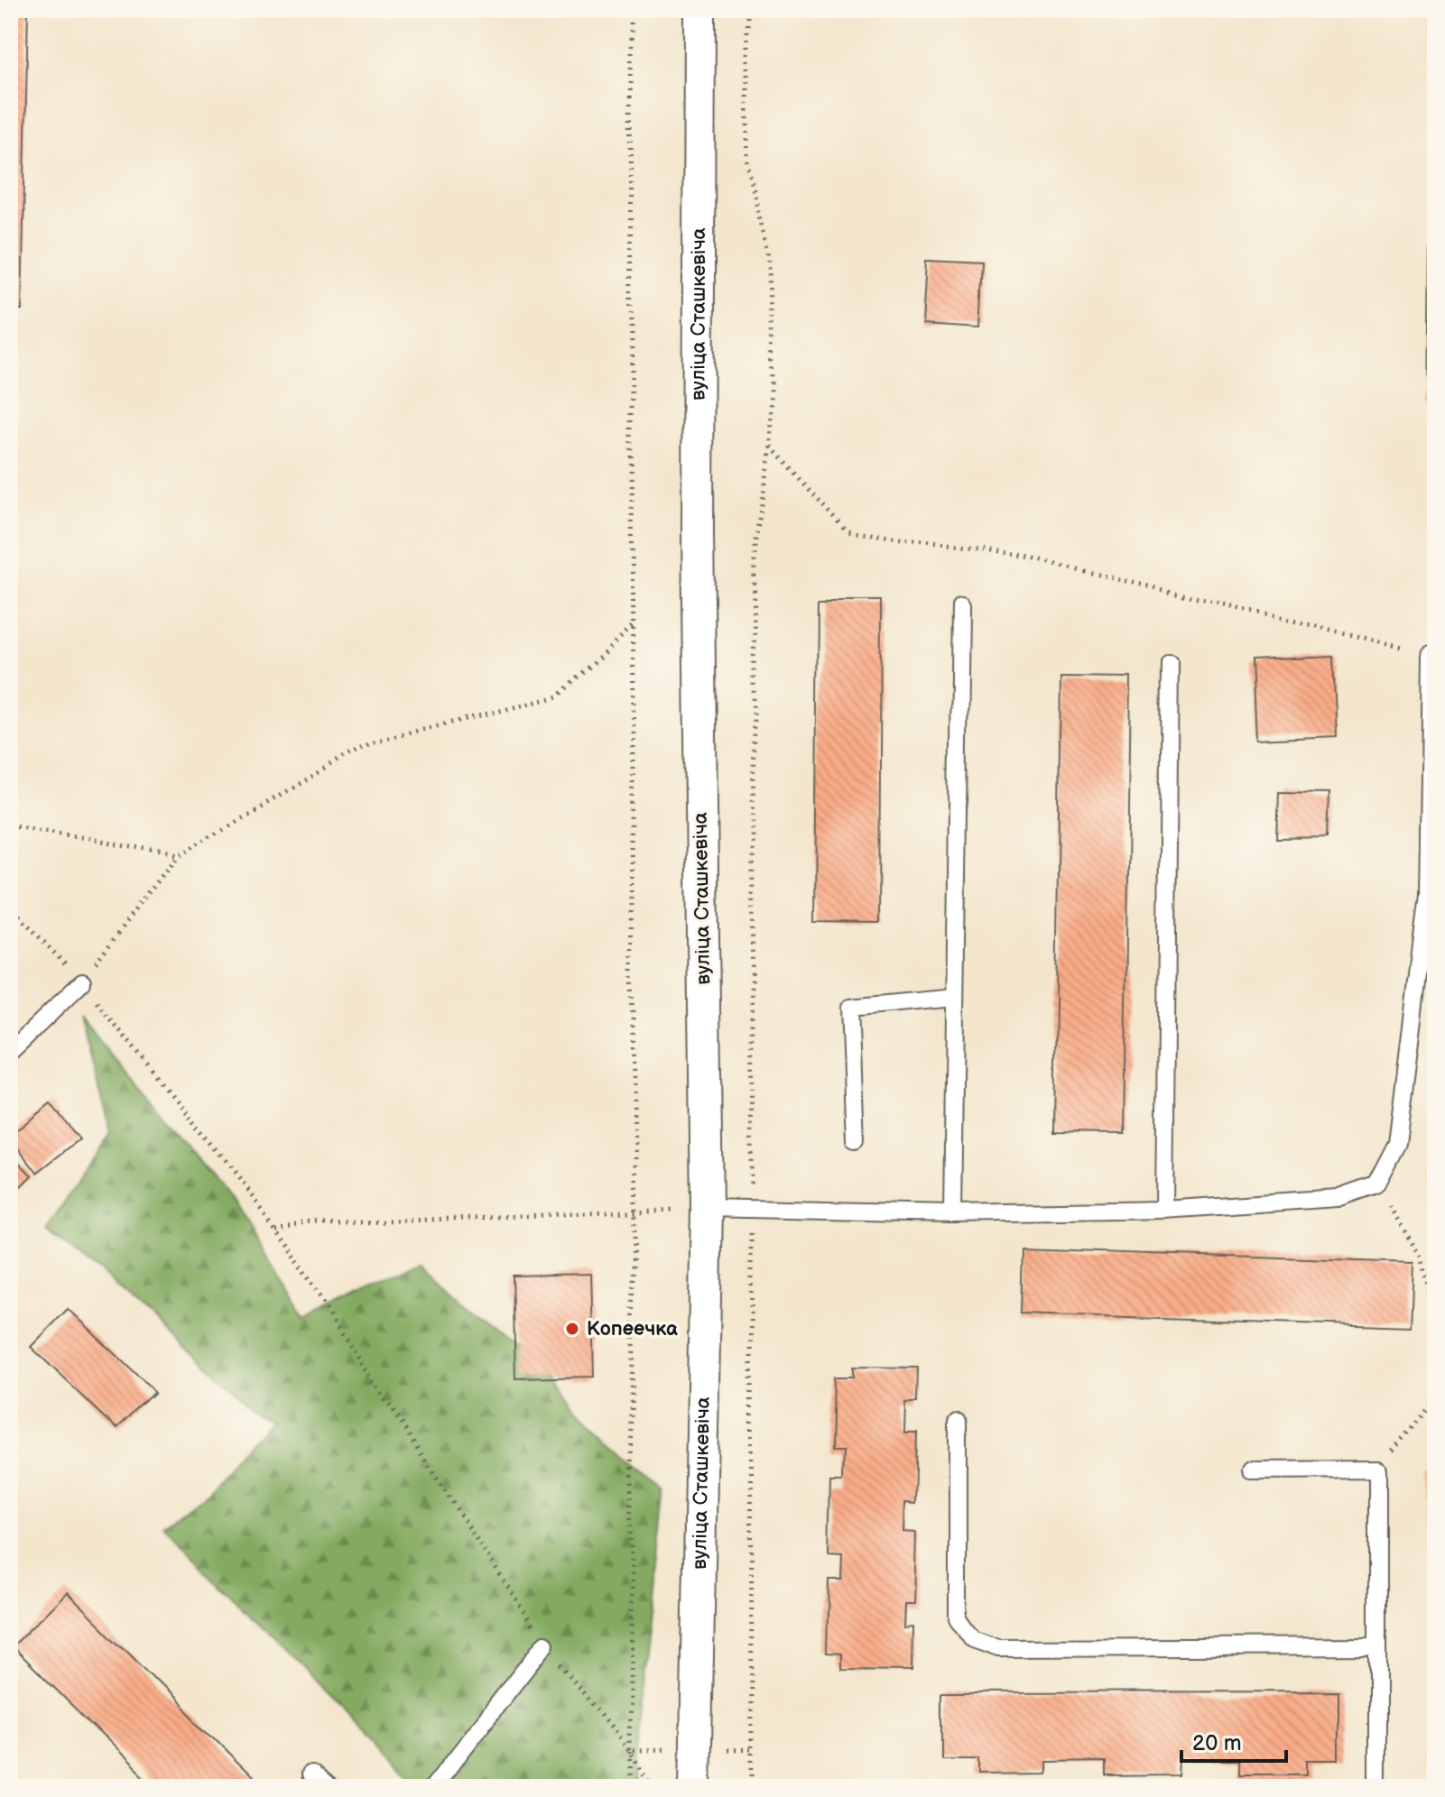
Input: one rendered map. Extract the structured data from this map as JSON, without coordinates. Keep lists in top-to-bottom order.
{
  "streets": {
    "street": ["вуліца Сташкевіча"]
  },
  "places": ["Копеечка"],
  "scale_bar": "20 m"
}
